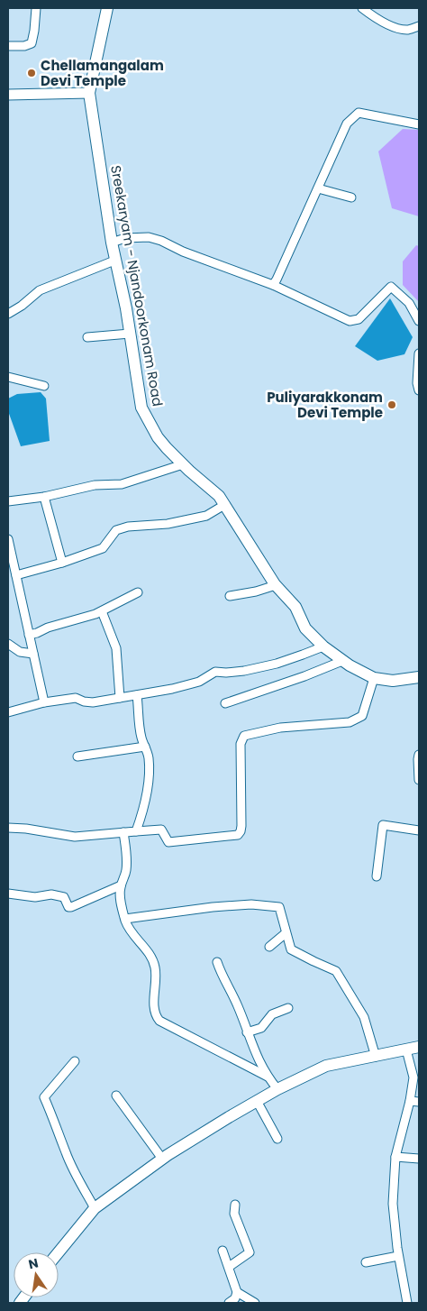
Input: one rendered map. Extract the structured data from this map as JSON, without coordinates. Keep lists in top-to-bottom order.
{
  "streets": {
    "main road": ["Sreekaryam - Njandoorkonam Road"]
  },
  "places": ["Chellamangalam Devi Temple", "Puliyarakkonam Devi Temple"],
  "north": "top"
}
